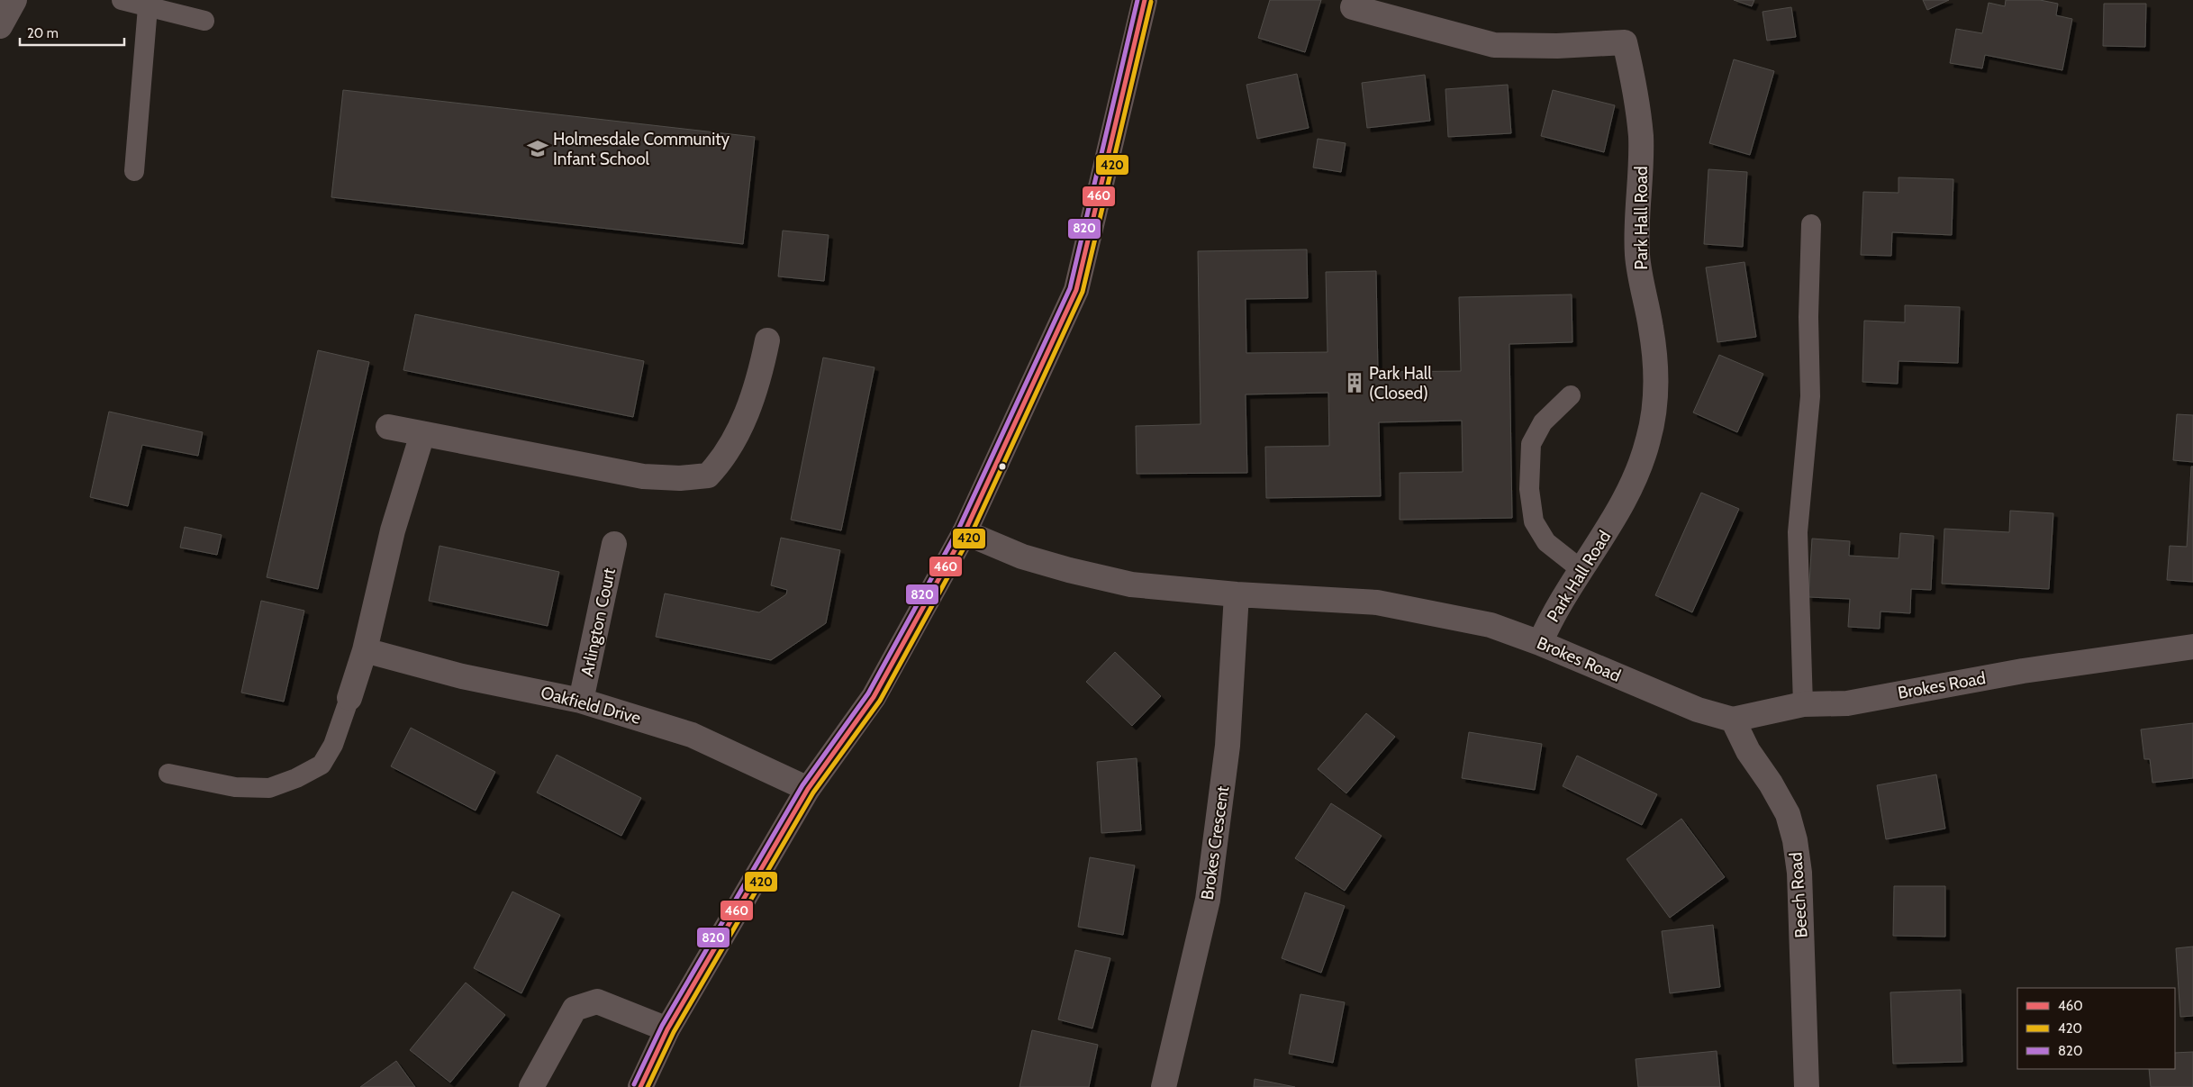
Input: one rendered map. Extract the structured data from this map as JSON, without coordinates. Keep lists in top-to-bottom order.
{
  "streets": {
    "street": [
      "Park Hall Road",
      "Arlington Court",
      "Brokes Road",
      "Oakfield Drive",
      "Brokes Crescent",
      "Beech Road"
    ]
  },
  "crossings": [
    ["Park Hall Road", "Brokes Road"],
    ["Arlington Court", "Oakfield Drive"],
    ["Brokes Road", "Brokes Crescent"],
    ["Brokes Road", "Beech Road"]
  ],
  "places": {
    "school or university": ["Holmesdale Community Infant School"],
    "building": ["Park Hall (Closed)"]
  },
  "lines": ["transit line 460", "transit line 820", "transit line 420"],
  "legend": ["460", "420", "820"],
  "scale_bar": "20 m"
}
